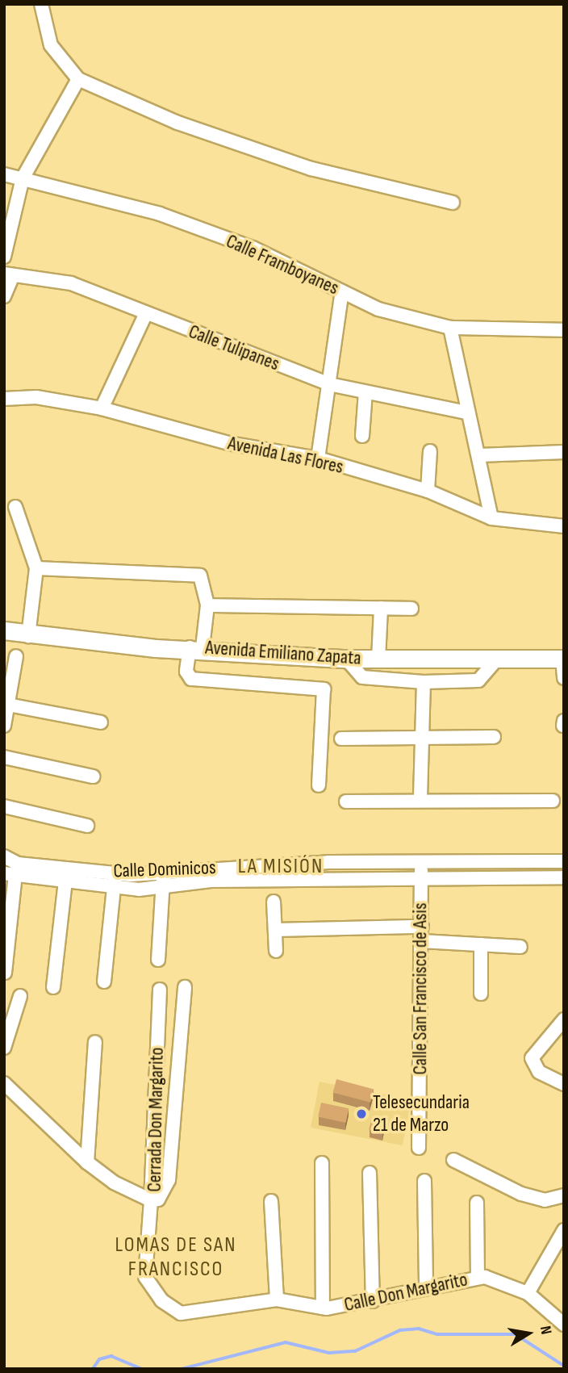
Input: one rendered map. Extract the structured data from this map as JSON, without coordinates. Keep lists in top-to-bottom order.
{
  "streets": {
    "main road": ["Avenida Emiliano Zapata"],
    "street": [
      "Calle Framboyanes",
      "Calle Tulipanes",
      "Avenida Las Flores",
      "Calle Dominicos",
      "Calle San Francisco de Asis",
      "Cerrada Don Margarito",
      "Calle Don Margarito"
    ]
  },
  "crossings": [
    ["Calle Dominicos", "Calle San Francisco de Asis"],
    ["Cerrada Don Margarito", "Calle Don Margarito"]
  ],
  "districts": ["LA MISIÓN", "LOMAS DE SAN FRANCISCO"],
  "places": ["Telesecundaria 21 de Marzo"],
  "north": "right"
}
